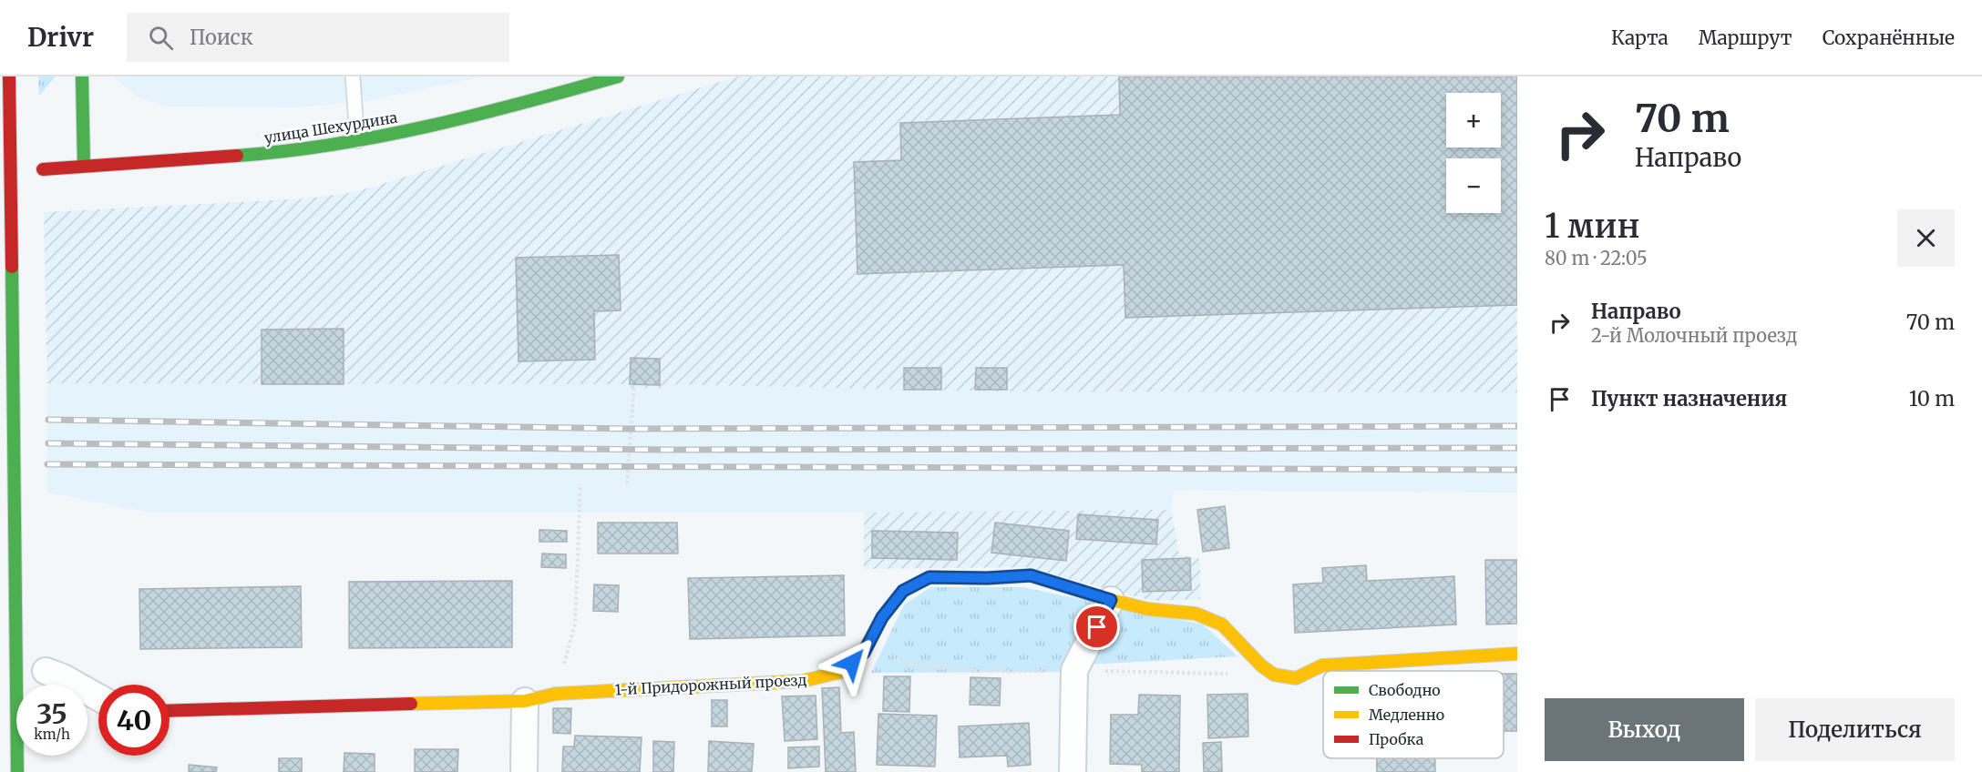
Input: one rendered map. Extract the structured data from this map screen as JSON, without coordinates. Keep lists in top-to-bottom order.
{
  "streets": {
    "street": ["улица Шехурдина", "1-й Придорожный проезд"]
  },
  "legend": ["Свободно", "Медленно", "Пробка"],
  "page": {
    "header": "Drivr",
    "search": "Поиск",
    "nav": ["Карта", "Маршрут", "Сохранённые"],
    "turn": ["70 m", "Направо"],
    "map_buttons": ["+", "−"],
    "heading": ["1 мин", "80 m · 22:05"],
    "list": [
      {
        "name": "Направо",
        "note": "2-й Молочный проезд",
        "value": "70 m"
      },
      {
        "name": "Пункт назначения",
        "value": "10 m"
      }
    ],
    "speed": "35 km/h",
    "limit": "40",
    "buttons": ["Выход", "Поделиться"]
  }
}
